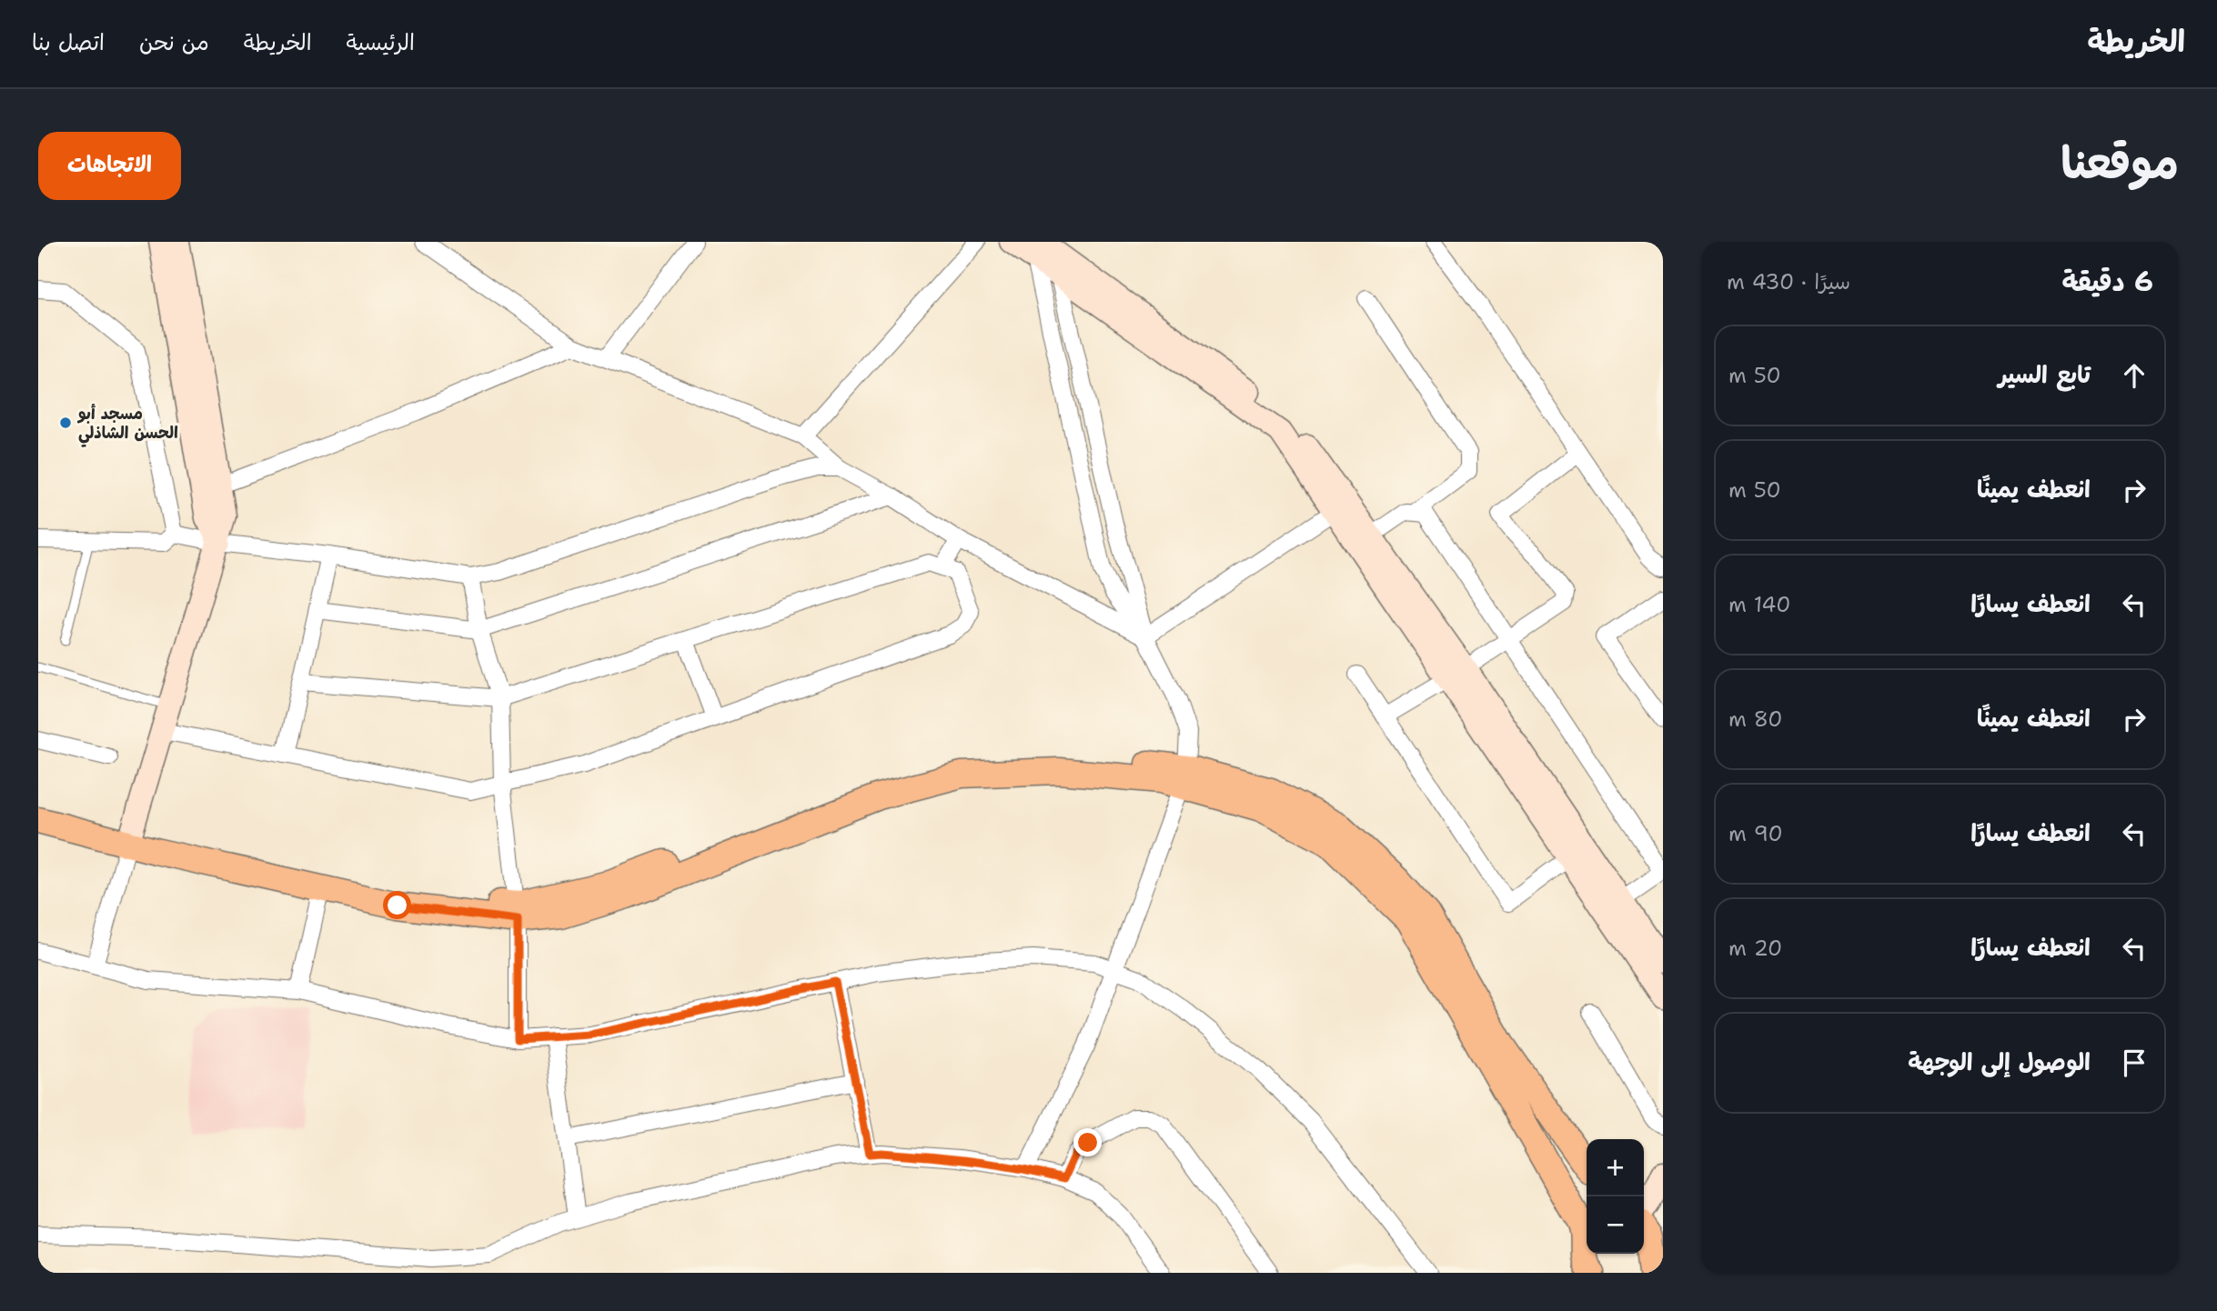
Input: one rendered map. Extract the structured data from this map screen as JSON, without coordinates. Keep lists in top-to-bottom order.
{
  "places": ["مسجد أبو الحسن الشاذلي"],
  "page": {
    "header": "الخريطة",
    "nav": [
      "الرئيسية",
      "الخريطة",
      "من نحن",
      "اتصل بنا"
    ],
    "title": "موقعنا",
    "buttons": "الاتجاهات",
    "heading": ["6 دقيقة", "سيرًا · 430 m"],
    "list": [
      ["تابع السير", "50 m"],
      ["انعطف يمينًا", "50 m"],
      ["انعطف يسارًا", "140 m"],
      ["انعطف يمينًا", "80 m"],
      ["انعطف يسارًا", "90 m"],
      ["انعطف يسارًا", "20 m"],
      "الوصول إلى الوجهة"
    ],
    "map_buttons": ["+", "−"]
  }
}
